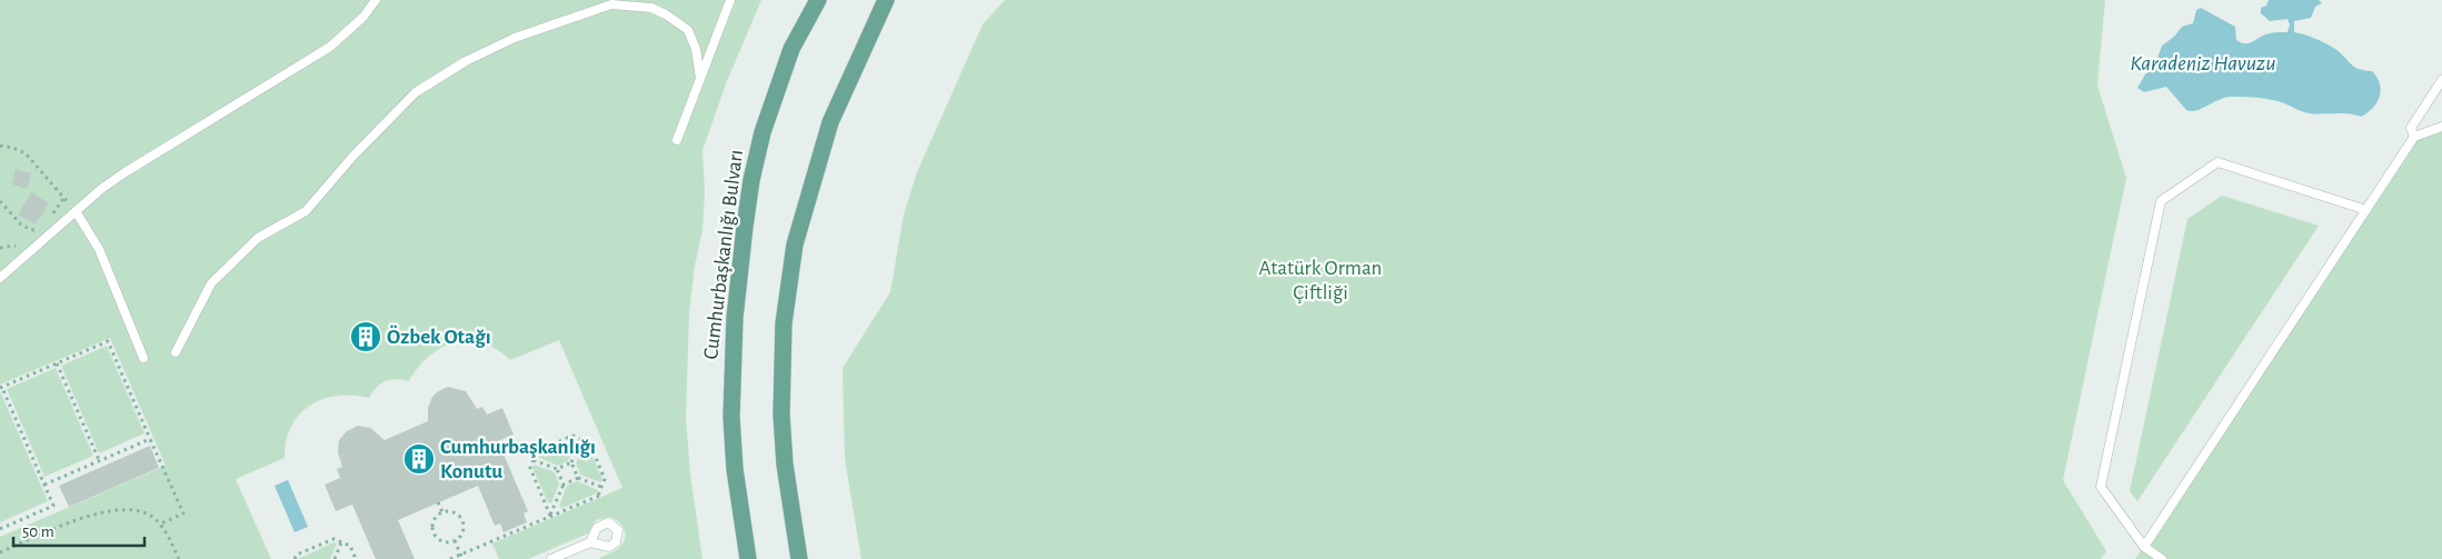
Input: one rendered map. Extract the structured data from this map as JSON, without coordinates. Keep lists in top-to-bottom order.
{
  "streets": {
    "main road": ["Cumhurbaşkanlığı Bulvarı"]
  },
  "water": ["Karadeniz Havuzu"],
  "parks": ["Atatürk Orman Çiftliği"],
  "places": {
    "building": ["Özbek Otağı", "Cumhurbaşkanlığı Konutu"]
  },
  "scale_bar": "50 m"
}
